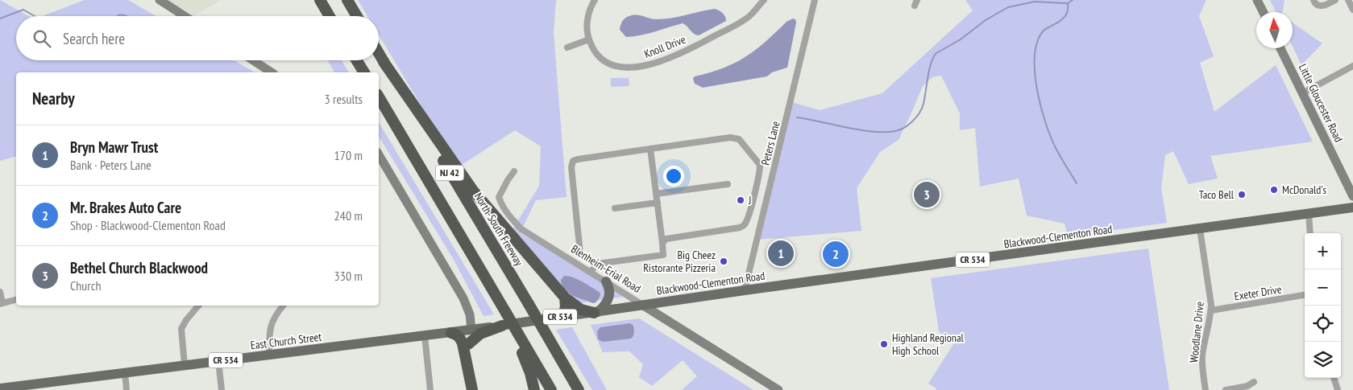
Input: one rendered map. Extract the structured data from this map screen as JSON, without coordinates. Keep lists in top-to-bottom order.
{
  "streets": {
    "highway": ["NJ 42", "North-South Freeway"],
    "main road": [
      "Little Gloucester Road",
      "Blackwood-Clementon Road",
      "CR 534",
      "Blenheim-Erial Road",
      "East Church Street"
    ],
    "street": [
      "Knoll Drive",
      "Peters Lane",
      "Exeter Drive",
      "Woodlane Drive"
    ]
  },
  "crossings": [
    ["Peters Lane", "Blackwood-Clementon Road"],
    ["NJ 42", "East Church Street"],
    ["Blackwood-Clementon Road", "Blenheim-Erial Road"],
    ["Blackwood-Clementon Road", "Woodlane Drive"],
    ["Blackwood-Clementon Road", "East Church Street"],
    ["Exeter Drive", "Woodlane Drive"]
  ],
  "places": [
    "McDonald's",
    "Taco Bell",
    "J",
    "Big Cheez Ristorante Pizzeria",
    "Highland Regional High School"
  ],
  "north": "top",
  "page": {
    "search": "Search here",
    "heading": ["Nearby", "3 results"],
    "list": [
      {
        "mark": "1",
        "name": "Bryn Mawr Trust",
        "note": "Bank · Peters Lane",
        "value": "170 m"
      },
      {
        "mark": "2",
        "name": "Mr. Brakes Auto Care",
        "note": "Shop · Blackwood-Clementon Road",
        "value": "240 m"
      },
      {
        "mark": "3",
        "name": "Bethel Church Blackwood",
        "note": "Church",
        "value": "330 m"
      }
    ],
    "pins": ["3", "1", "2"],
    "map_buttons": ["+", "−"]
  }
}
